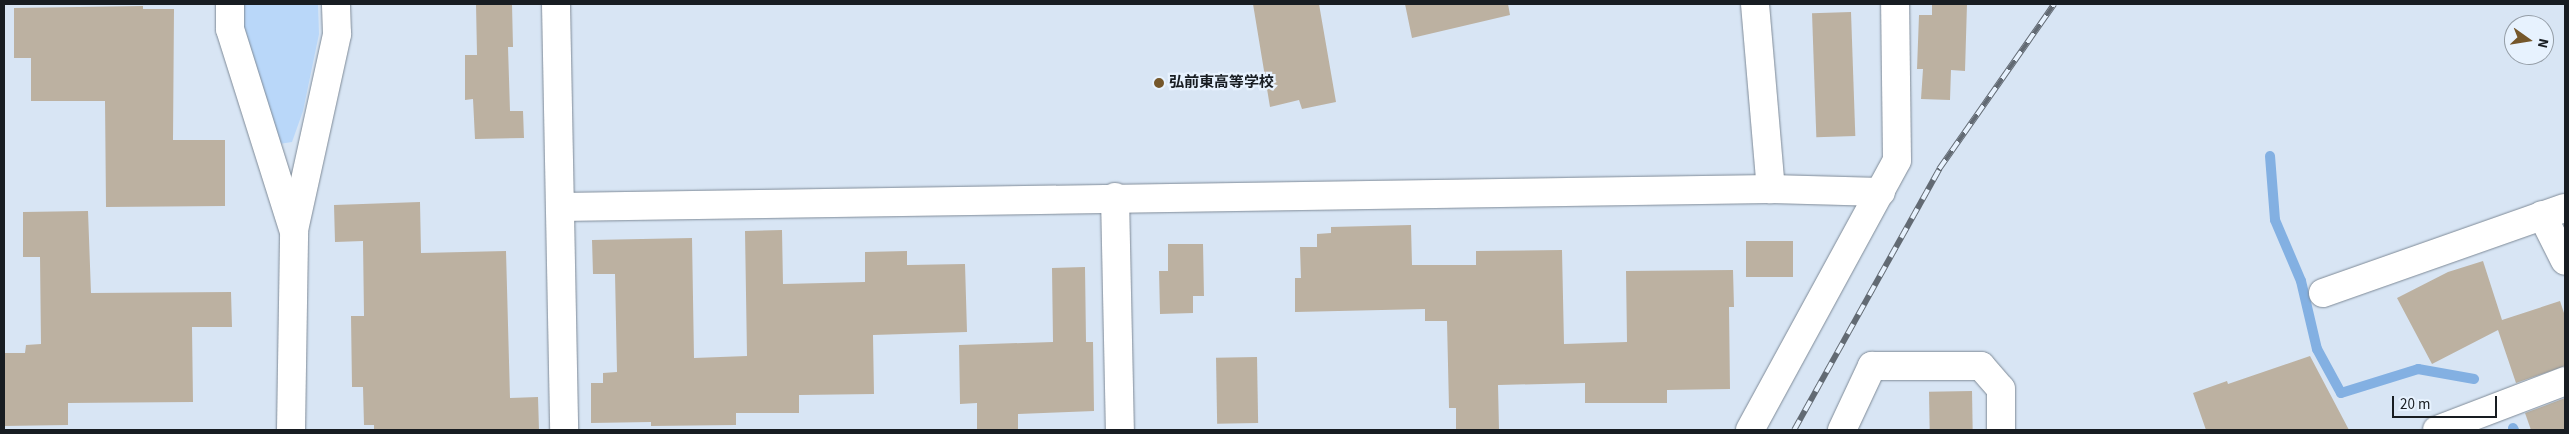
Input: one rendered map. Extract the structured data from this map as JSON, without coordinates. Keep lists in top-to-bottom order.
{
  "places": ["弘前東高等学校"],
  "scale_bar": "20 m",
  "north": "right"
}
